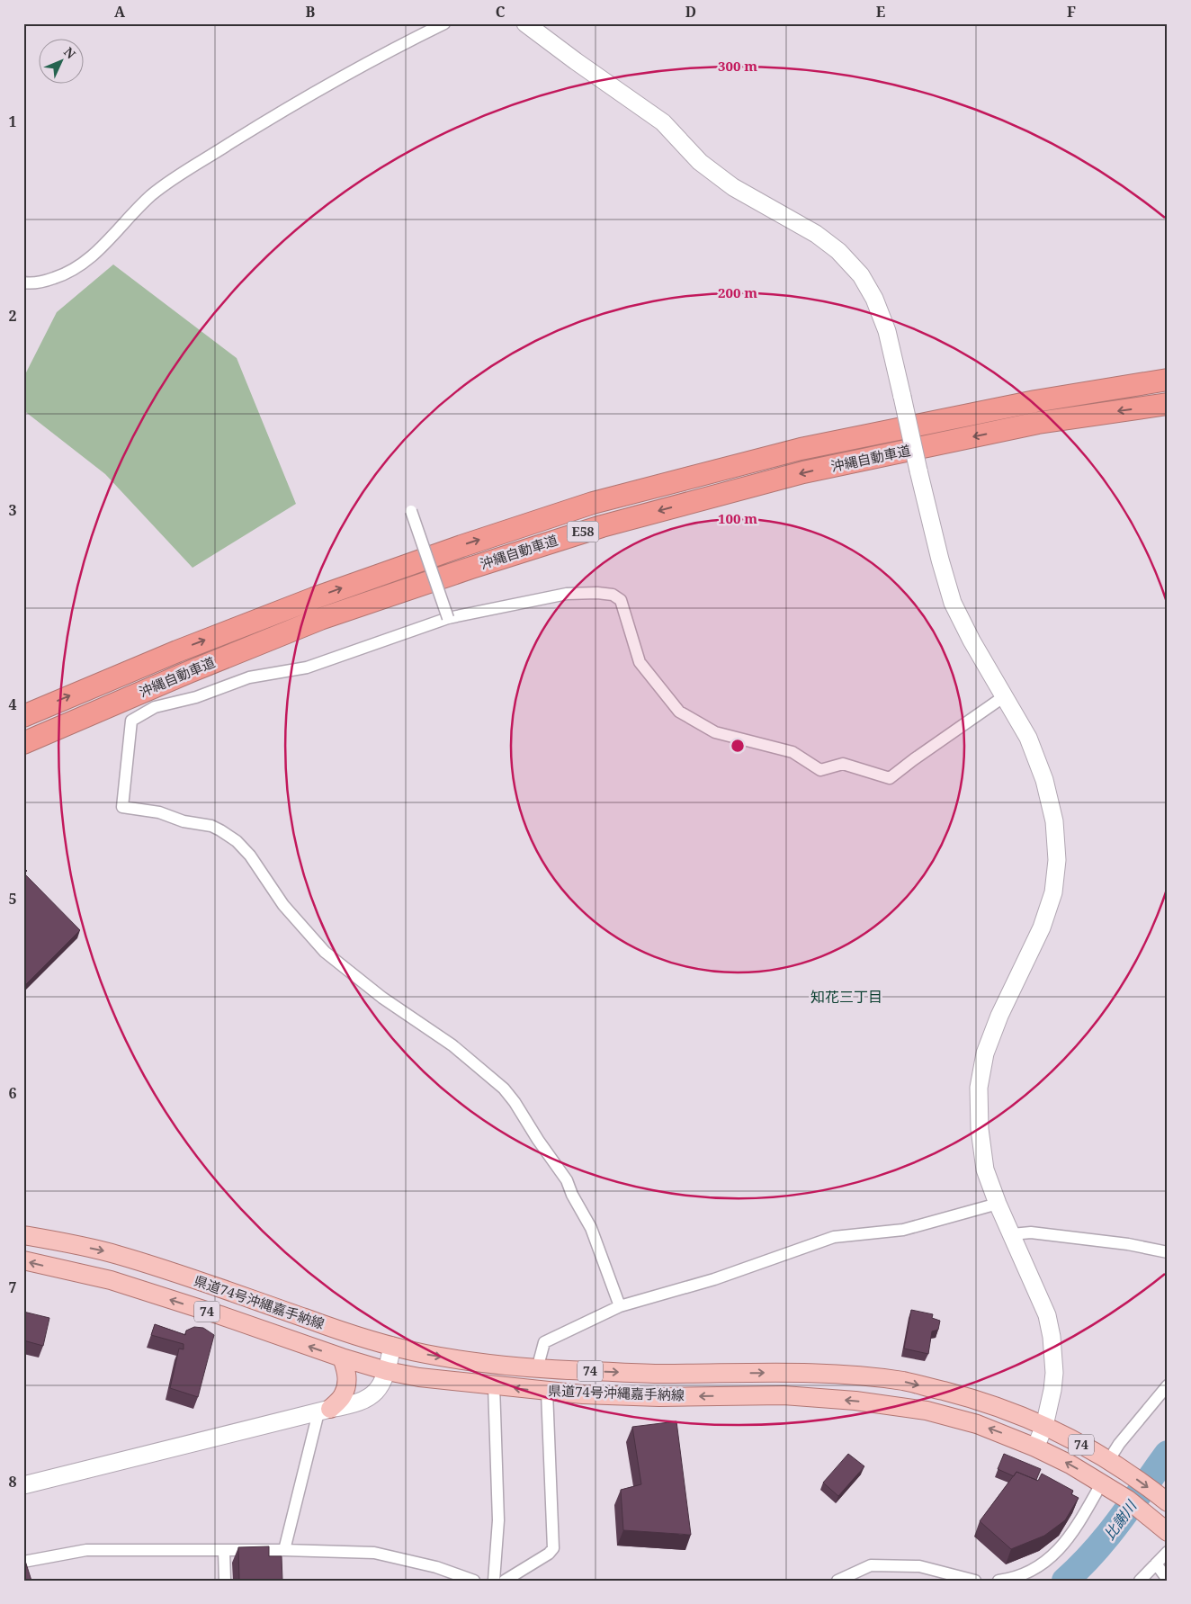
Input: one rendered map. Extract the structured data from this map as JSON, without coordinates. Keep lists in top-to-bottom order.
{
  "streets": {
    "highway": ["沖縄自動車道", "E58"],
    "main road": ["県道74号沖縄嘉手納線", "74"]
  },
  "districts": ["知花三丁目"],
  "water": ["比謝川"],
  "north": "top right",
  "grid": {
    "columns": [
      "A",
      "B",
      "C",
      "D",
      "E",
      "F"
    ],
    "rows": [
      "1",
      "2",
      "3",
      "4",
      "5",
      "6",
      "7",
      "8"
    ]
  },
  "rings": ["300 m", "200 m", "100 m"]
}
